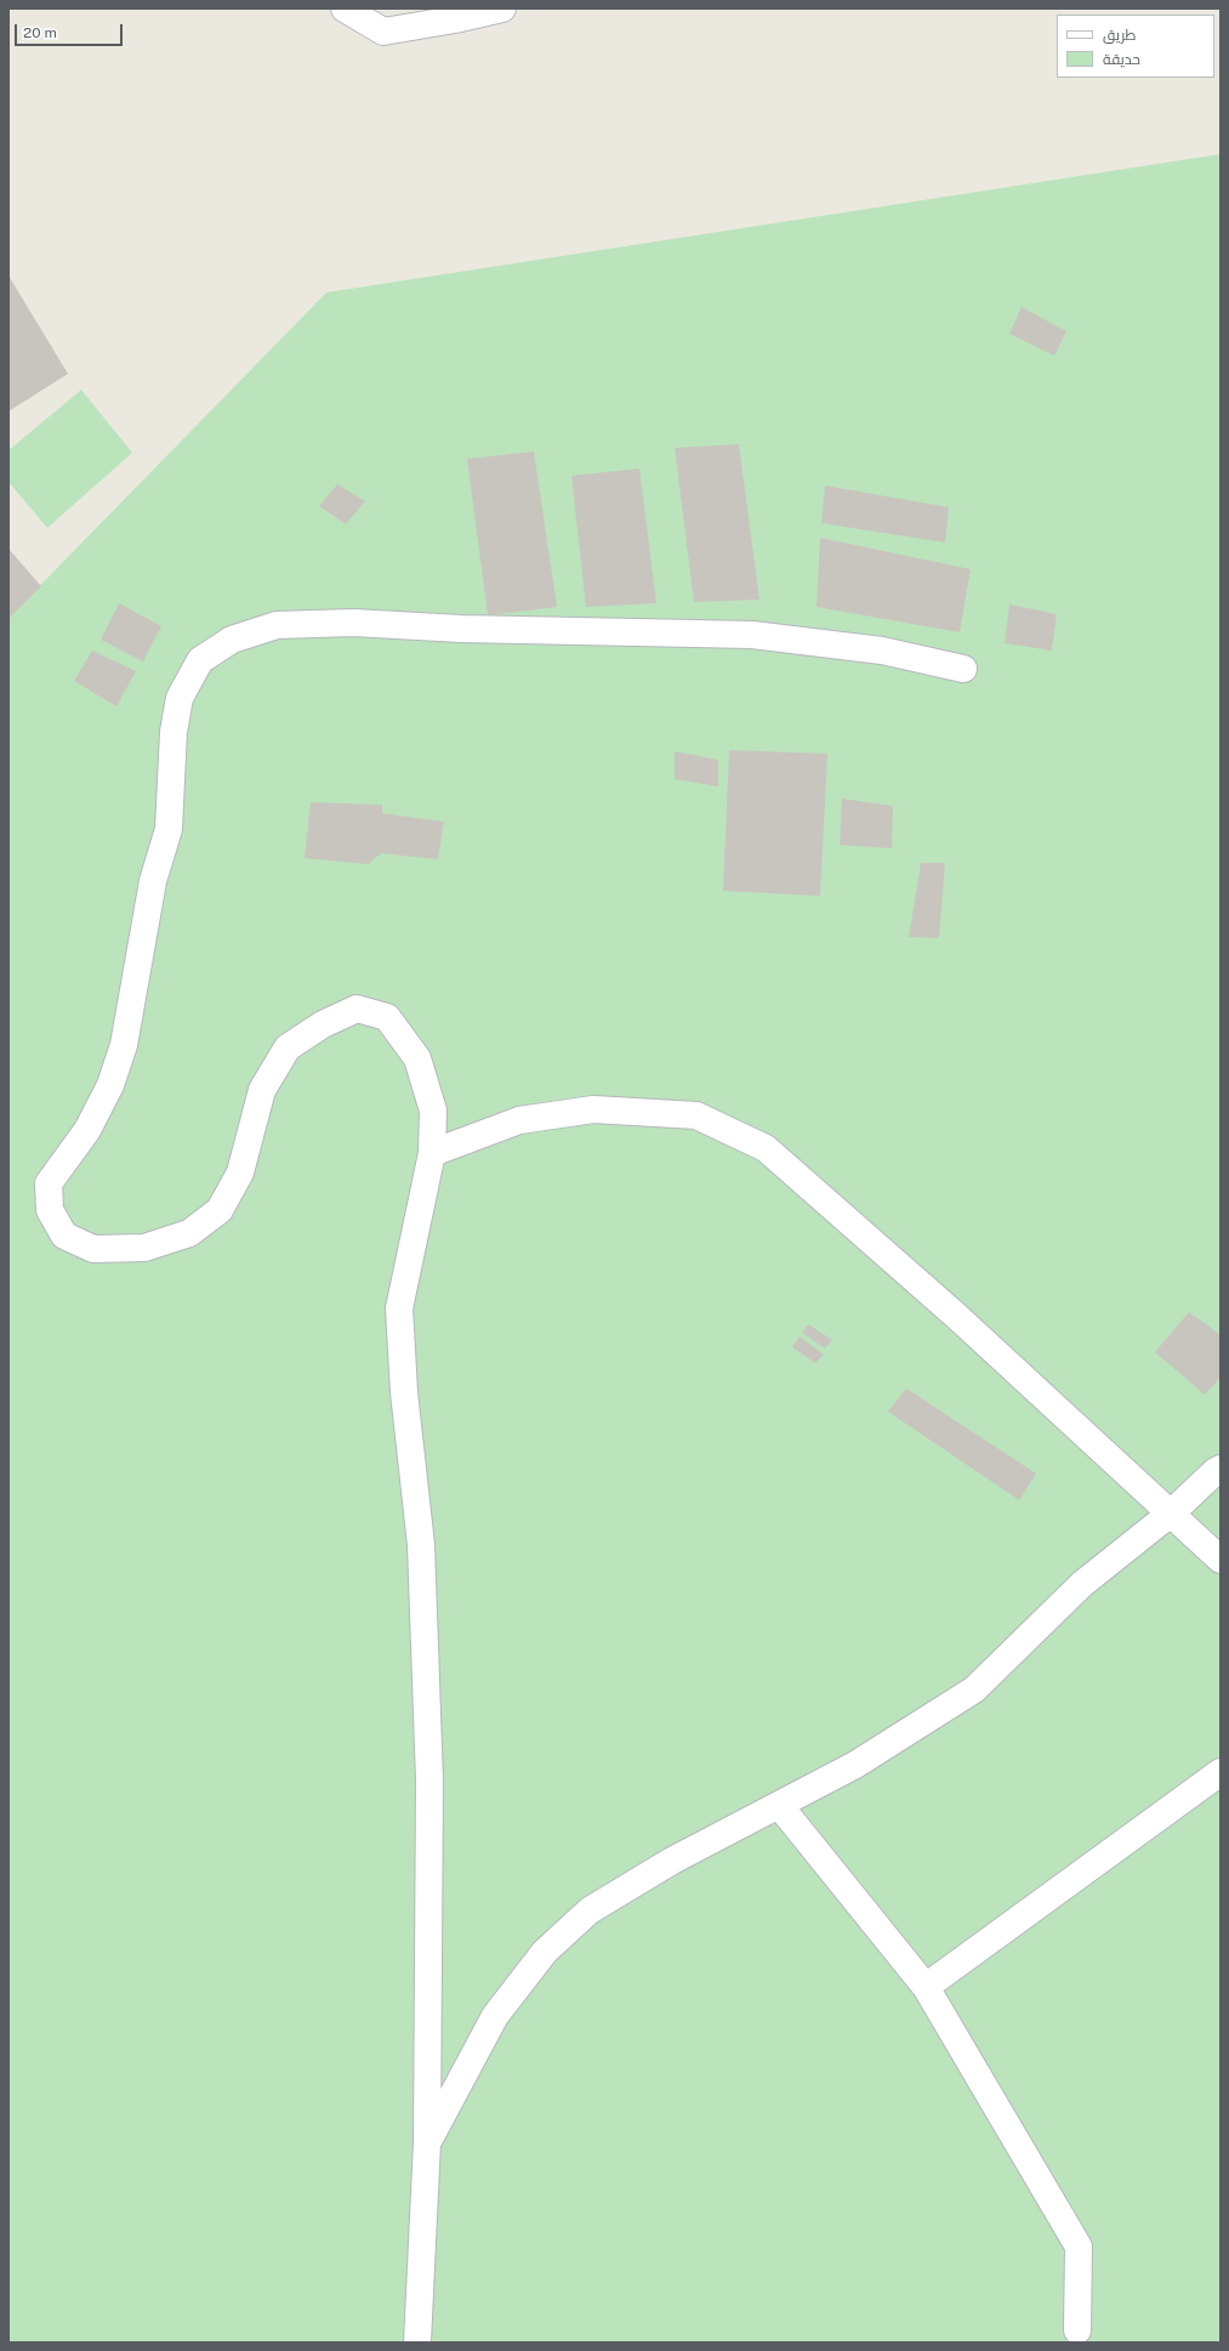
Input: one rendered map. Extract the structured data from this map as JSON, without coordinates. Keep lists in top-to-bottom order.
{
  "legend": ["طريق", "حديقة"],
  "scale_bar": "20 m"
}
